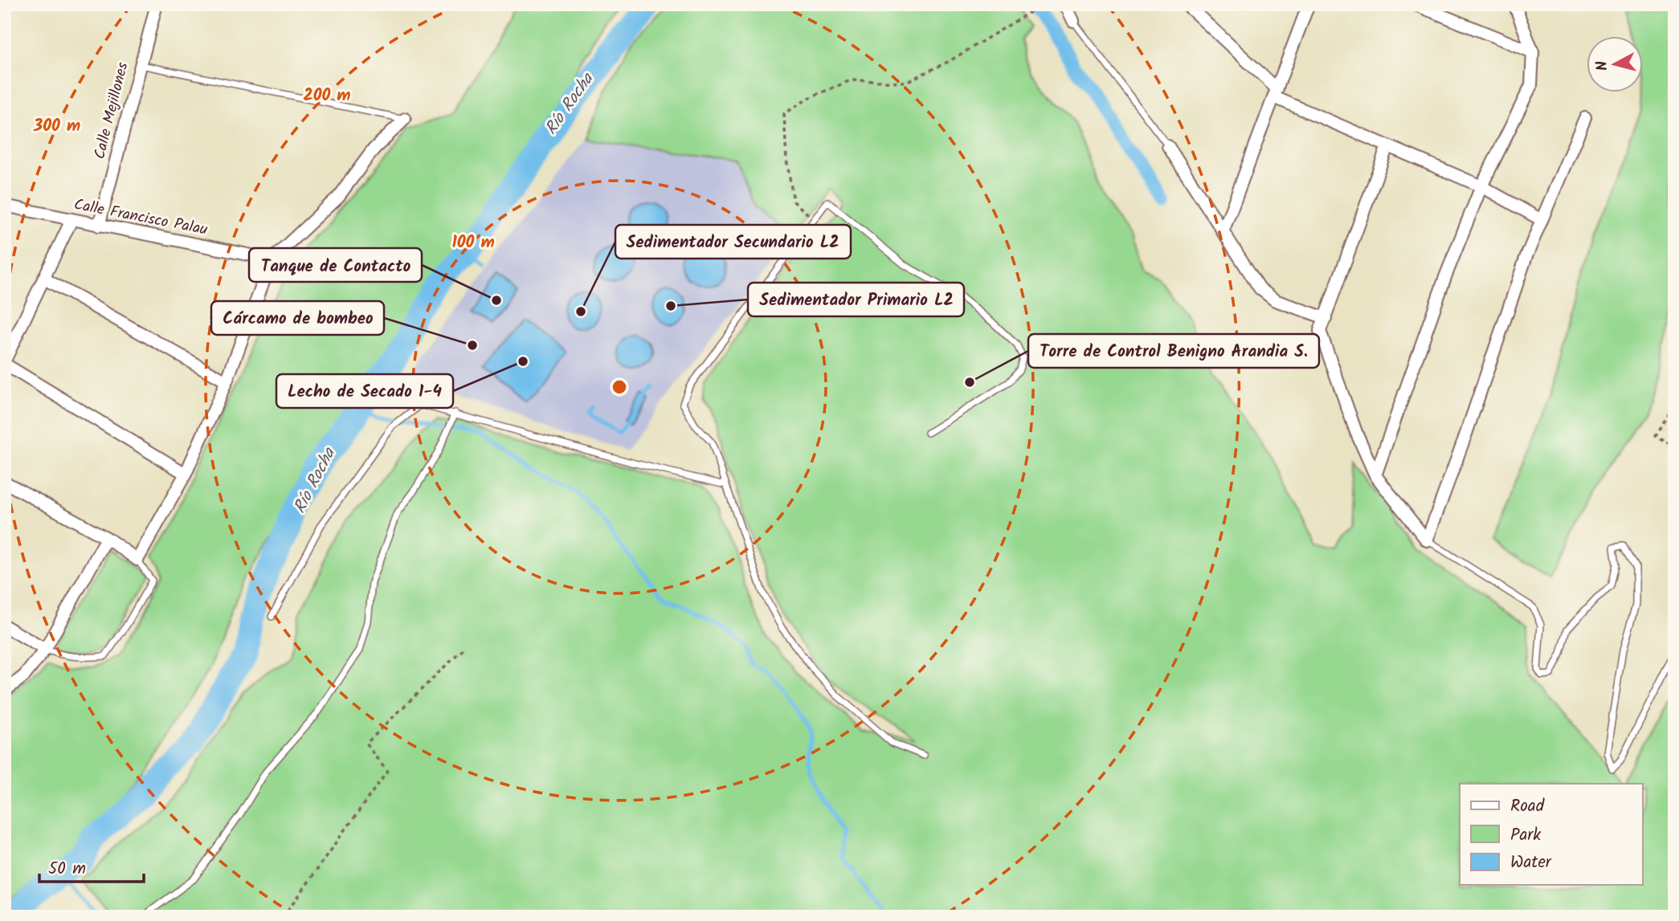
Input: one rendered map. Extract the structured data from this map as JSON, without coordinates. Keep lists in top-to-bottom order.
{
  "streets": {
    "street": ["Calle Mejillones", "Calle Francisco Palau"]
  },
  "crossings": [
    ["Calle Mejillones", "Calle Francisco Palau"]
  ],
  "water": ["Río Rocha"],
  "places": [
    "Tanque de Contacto",
    "Sedimentador Primario L2",
    "Sedimentador Secundario L2",
    "Cárcamo de bombeo",
    "Lecho de Secado 1-4",
    "Torre de Control Benigno Arandia S."
  ],
  "legend": ["Road", "Park", "Water"],
  "scale_bar": "50 m",
  "north": "left",
  "rings": ["200 m", "300 m", "100 m"]
}
